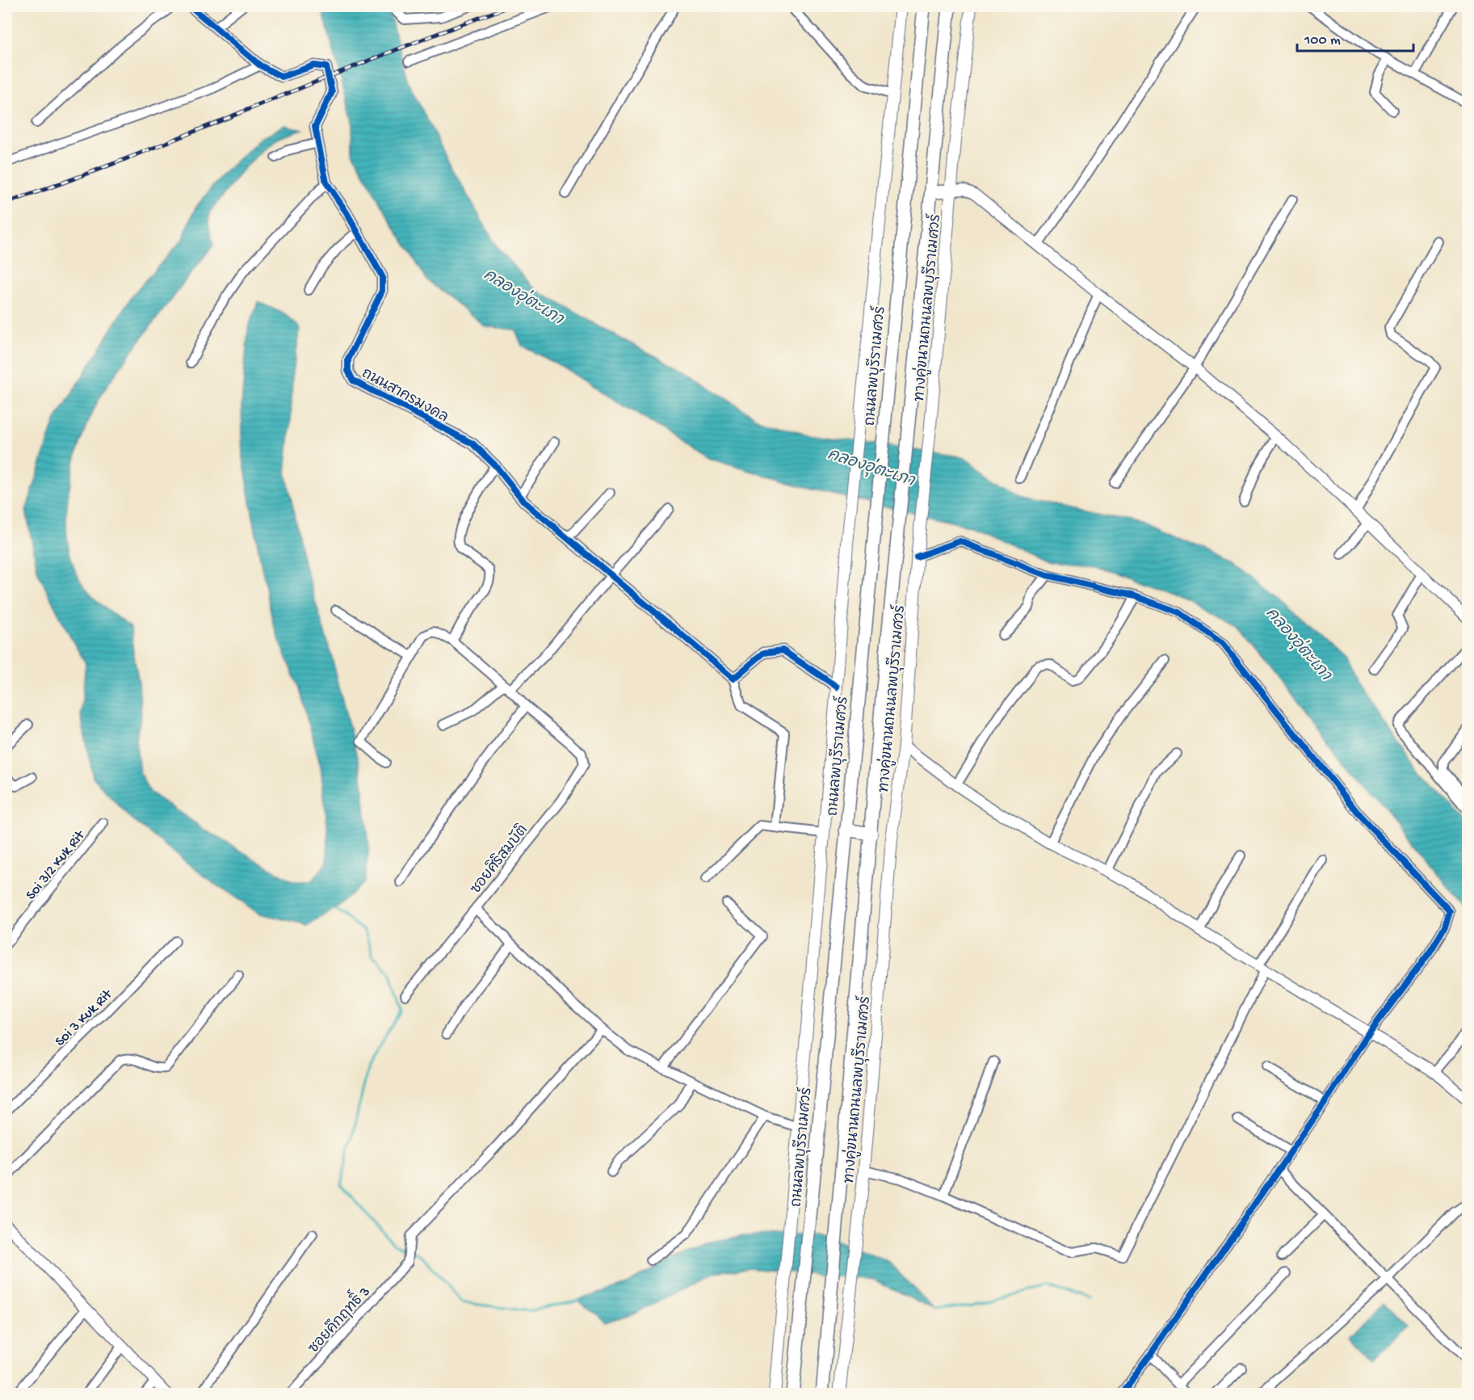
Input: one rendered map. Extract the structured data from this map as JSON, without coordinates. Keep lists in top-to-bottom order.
{
  "streets": {
    "main road": ["ทางคู่ขนานถนนลพบุรีราเมศวร์", "ถนนลพบุรีราเมศวร์"],
    "street": [
      "ถนนสาครมงคล",
      "ซอยศิริสมบัติ",
      "Soi 3/2 Kuk Rit",
      "Soi 3 Kuk Rit",
      "ซอยคึกฤทธิ์ 3"
    ]
  },
  "crossings": [
    ["ซอยศิริสมบัติ", "ซอยคึกฤทธิ์ 3"]
  ],
  "water": ["คลองอุ่ตะเภา"],
  "scale_bar": "100 m"
}
